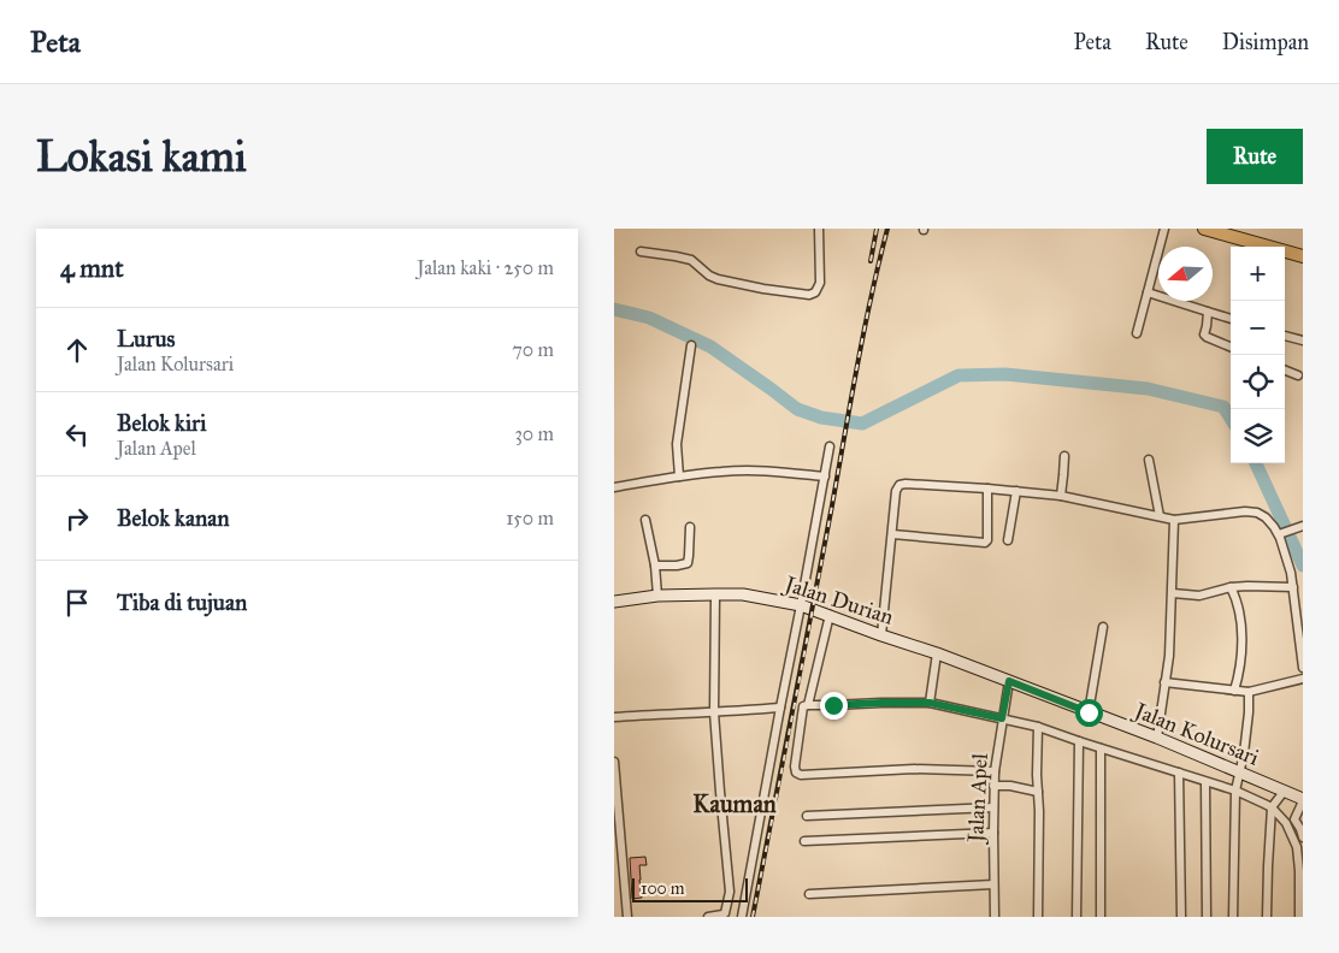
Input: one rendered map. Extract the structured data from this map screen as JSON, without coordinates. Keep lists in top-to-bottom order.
{
  "streets": {
    "street": ["Jalan Durian", "Jalan Kolursari", "Jalan Apel"]
  },
  "crossings": [
    ["Jalan Durian", "Jalan Kolursari"],
    ["Jalan Durian", "Jalan Apel"],
    ["Jalan Kolursari", "Jalan Apel"]
  ],
  "districts": ["Kauman"],
  "scale_bar": "100 m",
  "north": "left",
  "page": {
    "header": "Peta",
    "nav": ["Peta", "Rute", "Disimpan"],
    "buttons": "Rute",
    "title": "Lokasi kami",
    "heading": ["4 mnt", "Jalan kaki · 250 m"],
    "map_buttons": ["+", "−"],
    "list": [
      ["Lurus", "Jalan Kolursari", "70 m"],
      ["Belok kiri", "Jalan Apel", "30 m"],
      ["Belok kanan", "150 m"],
      "Tiba di tujuan"
    ],
    "scale": "100 m"
  }
}
